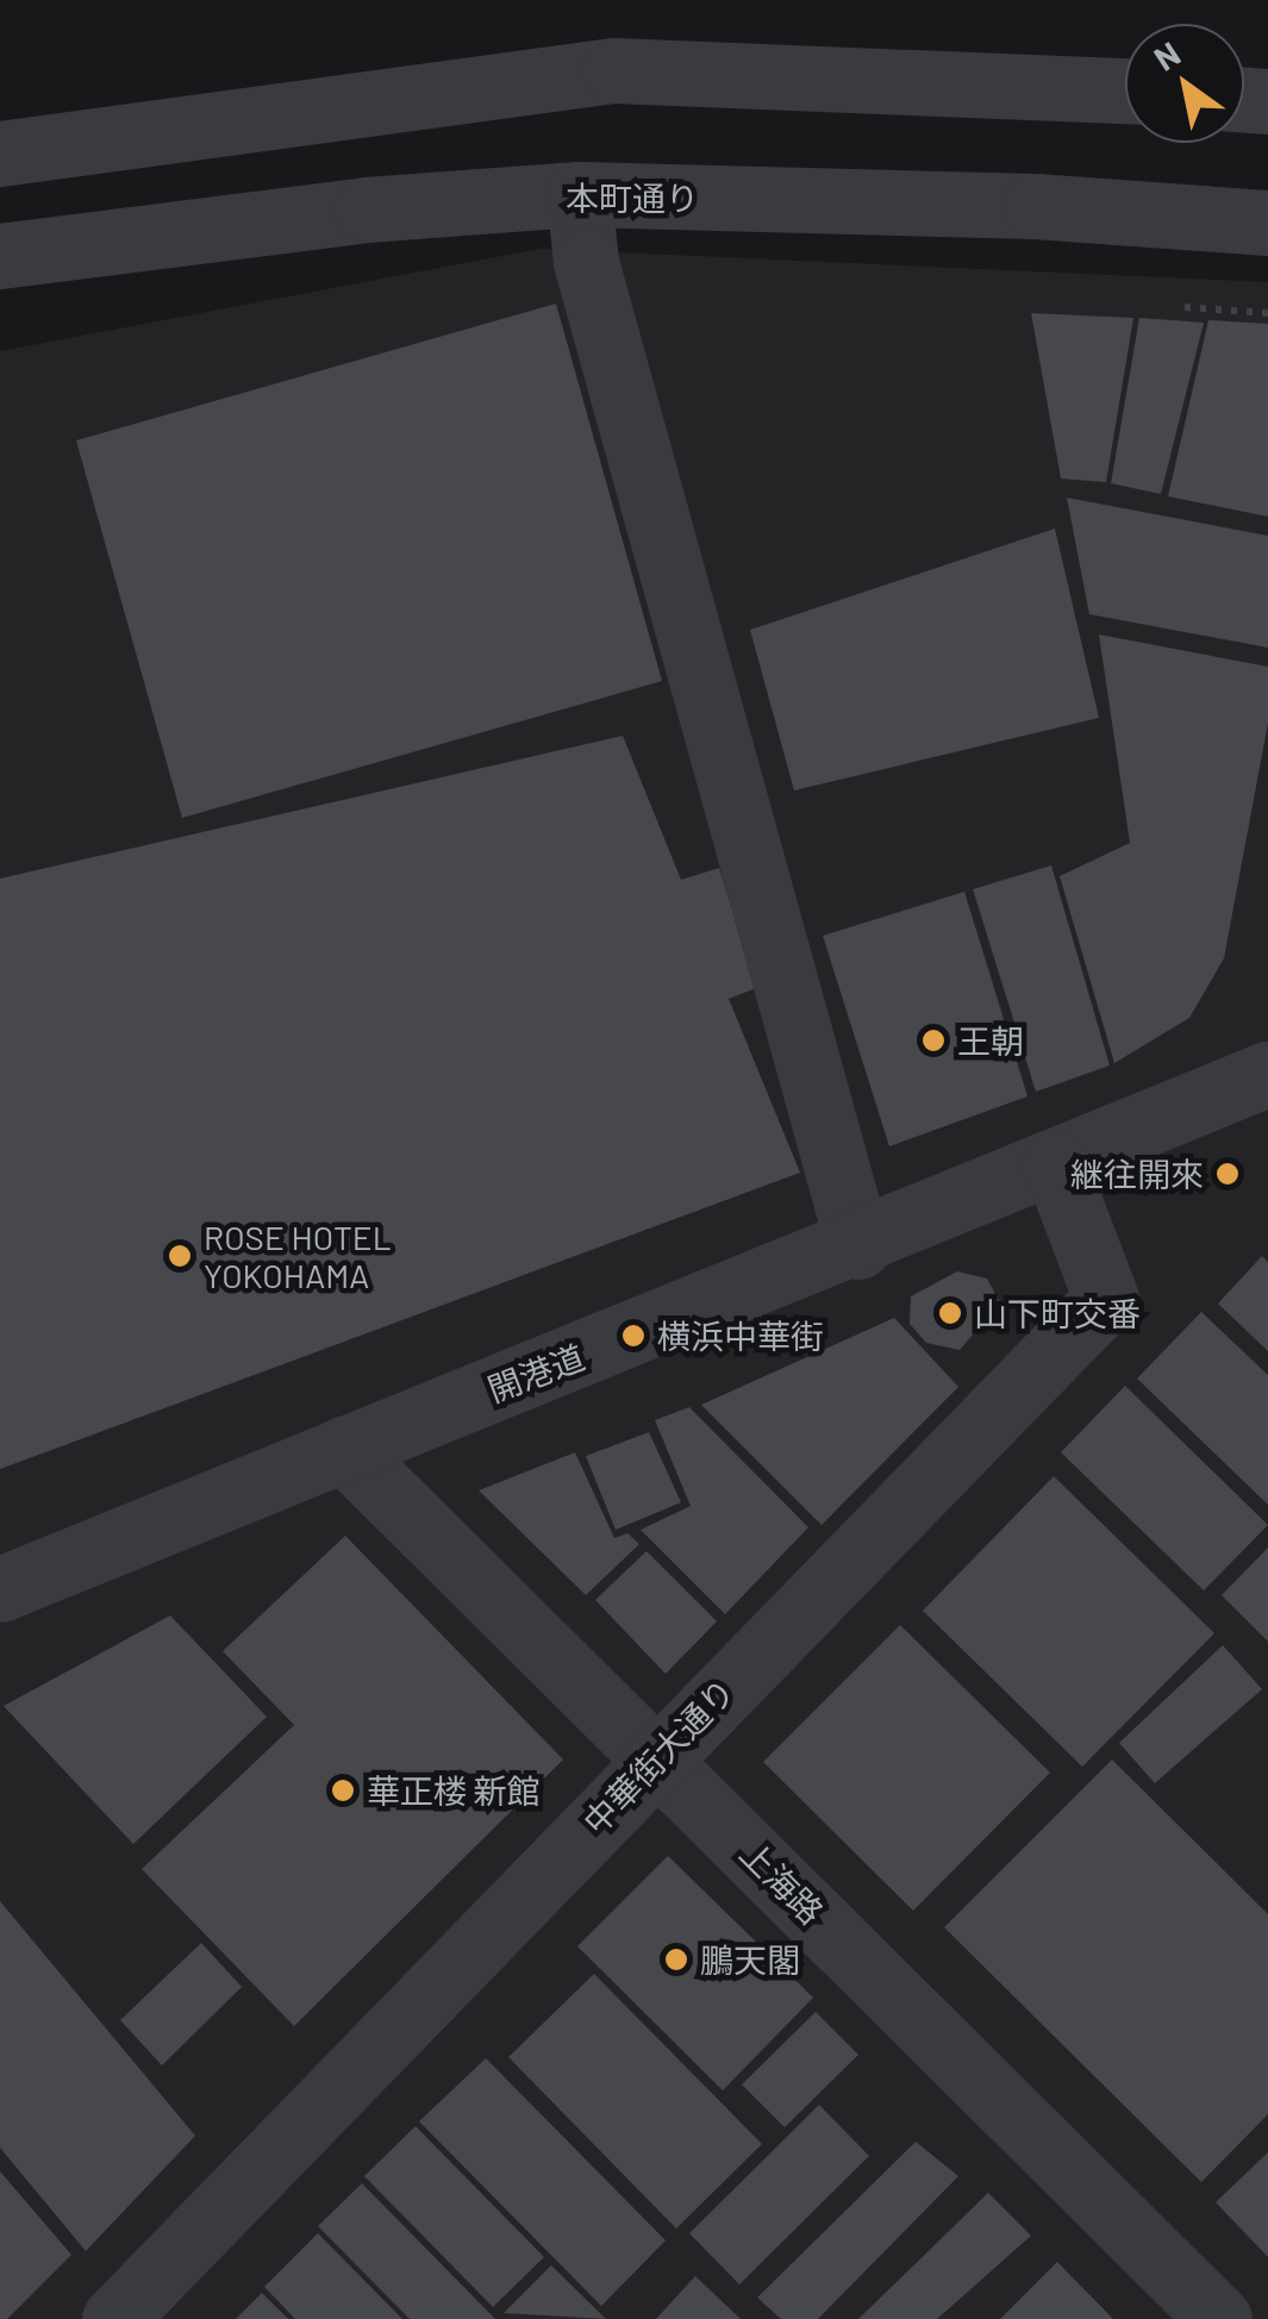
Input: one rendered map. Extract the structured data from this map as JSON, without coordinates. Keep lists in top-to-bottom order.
{
  "streets": {
    "street": [
      "本町通り",
      "開港道",
      "中華街大通り",
      "上海路"
    ]
  },
  "crossings": [
    ["開港道", "中華街大通り"],
    ["開港道", "上海路"],
    ["中華街大通り", "上海路"]
  ],
  "places": [
    "王朝",
    "継往開來",
    "ROSE HOTEL YOKOHAMA",
    "山下町交番",
    "横浜中華街",
    "華正楼 新館",
    "鵬天閣"
  ],
  "north": "top left"
}
